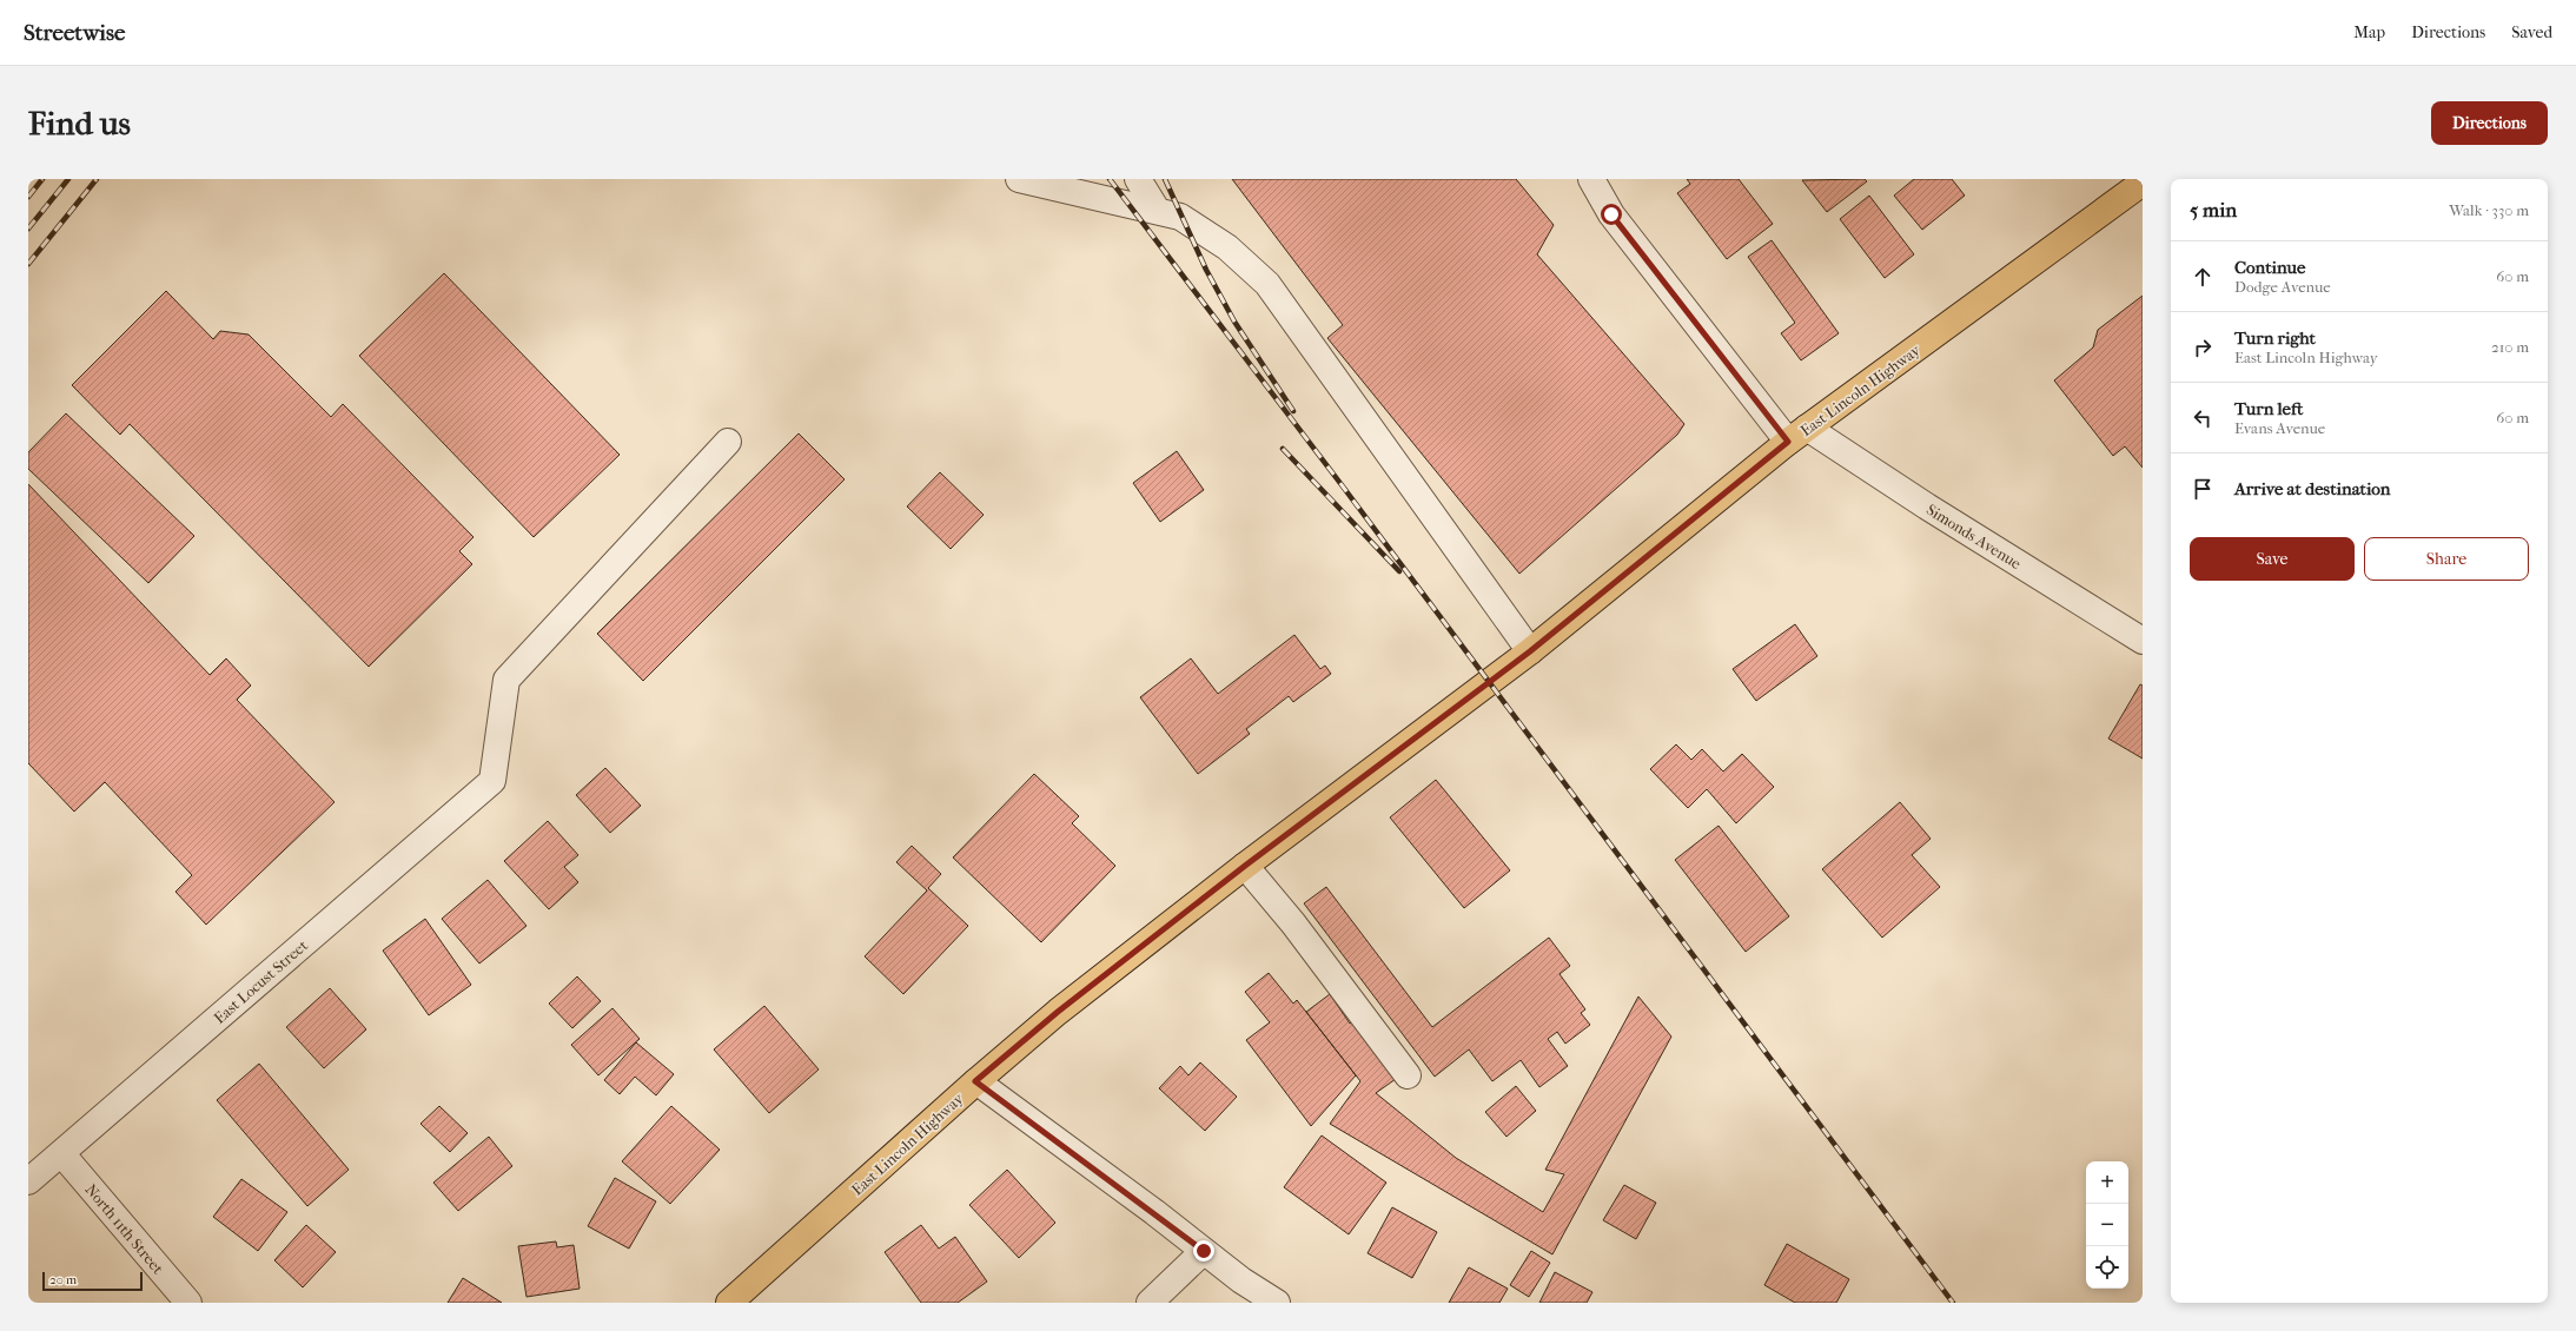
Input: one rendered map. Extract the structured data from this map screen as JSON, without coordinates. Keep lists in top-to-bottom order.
{
  "streets": {
    "main road": ["East Lincoln Highway"],
    "street": ["Simonds Avenue", "East Locust Street", "North 11th Street"]
  },
  "crossings": [
    ["East Lincoln Highway", "Simonds Avenue"],
    ["East Locust Street", "North 11th Street"]
  ],
  "scale_bar": "20 m",
  "page": {
    "header": "Streetwise",
    "nav": ["Map", "Directions", "Saved"],
    "buttons": [
      "Directions",
      ["Save", "Share"]
    ],
    "title": "Find us",
    "heading": ["5 min", "Walk · 330 m"],
    "list": [
      ["Continue", "Dodge Avenue", "60 m"],
      ["Turn right", "East Lincoln Highway", "210 m"],
      ["Turn left", "Evans Avenue", "60 m"],
      "Arrive at destination"
    ],
    "map_buttons": ["+", "−"],
    "scale": "20 m"
  }
}
